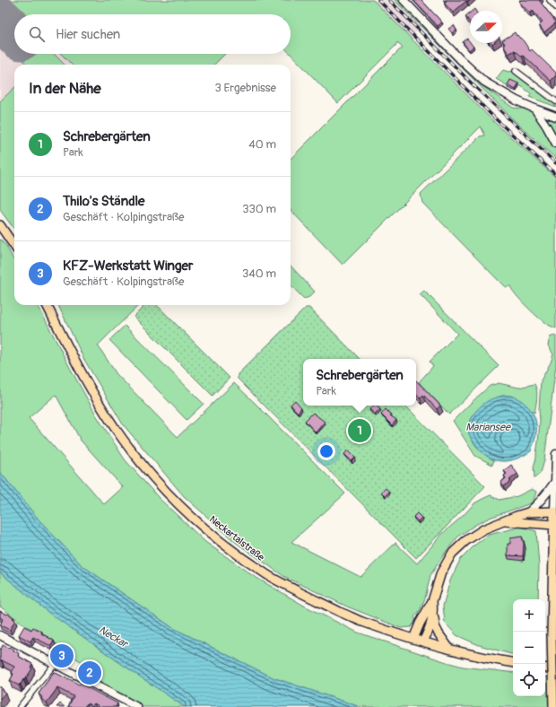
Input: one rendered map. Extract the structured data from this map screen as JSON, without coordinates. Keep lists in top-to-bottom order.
{
  "streets": {
    "main road": ["Neckartalstraße"]
  },
  "water": ["Mariansee", "Neckar"],
  "north": "right",
  "page": {
    "search": "Hier suchen",
    "heading": ["In der Nähe", "3 Ergebnisse"],
    "list": [
      {
        "mark": "1",
        "name": "Schrebergärten",
        "note": "Park",
        "value": "40 m"
      },
      {
        "mark": "2",
        "name": "Thilo's Ständle",
        "note": "Geschäft · Kolpingstraße",
        "value": "330 m"
      },
      {
        "mark": "3",
        "name": "KFZ-Werkstatt Winger",
        "note": "Geschäft · Kolpingstraße",
        "value": "340 m"
      }
    ],
    "popup": ["Schrebergärten", "Park"],
    "pins": ["1", "3", "2"],
    "map_buttons": ["+", "−"]
  }
}
